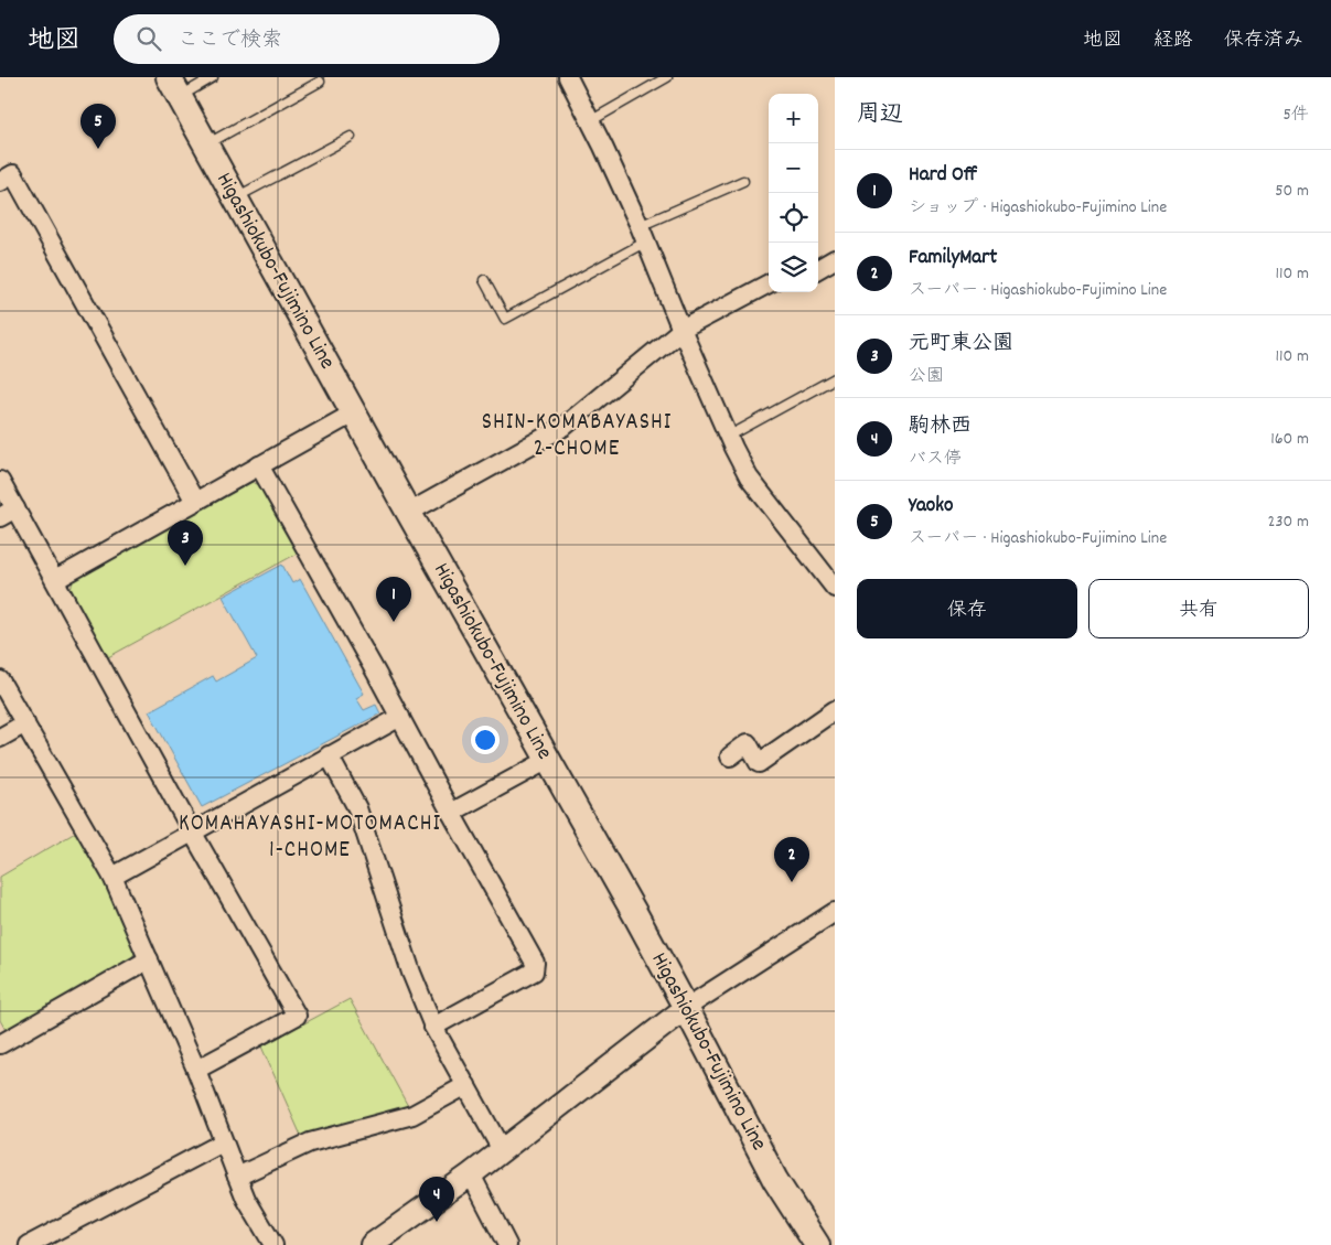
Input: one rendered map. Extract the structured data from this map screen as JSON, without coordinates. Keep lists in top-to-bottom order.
{
  "streets": {
    "main road": ["Higashiokubo-Fujimino Line"]
  },
  "districts": ["SHIN-KOMABAYASHI 2-CHOME", "KOMAHAYASHI-MOTOMACHI 1-CHOME"],
  "page": {
    "header": "地図",
    "search": "ここで検索",
    "nav": ["地図", "経路", "保存済み"],
    "heading": ["周辺", "5件"],
    "map_buttons": ["+", "−"],
    "pins": [
      "5",
      "3",
      "1",
      "2",
      "4"
    ],
    "list": [
      {
        "mark": "1",
        "name": "Hard Off",
        "note": "ショップ · Higashiokubo-Fujimino Line",
        "value": "50 m"
      },
      {
        "mark": "2",
        "name": "FamilyMart",
        "note": "スーパー · Higashiokubo-Fujimino Line",
        "value": "110 m"
      },
      {
        "mark": "3",
        "name": "元町東公園",
        "note": "公園",
        "value": "110 m"
      },
      {
        "mark": "4",
        "name": "駒林西",
        "note": "バス停",
        "value": "160 m"
      },
      {
        "mark": "5",
        "name": "Yaoko",
        "note": "スーパー · Higashiokubo-Fujimino Line",
        "value": "230 m"
      }
    ],
    "buttons": ["保存", "共有"]
  }
}
